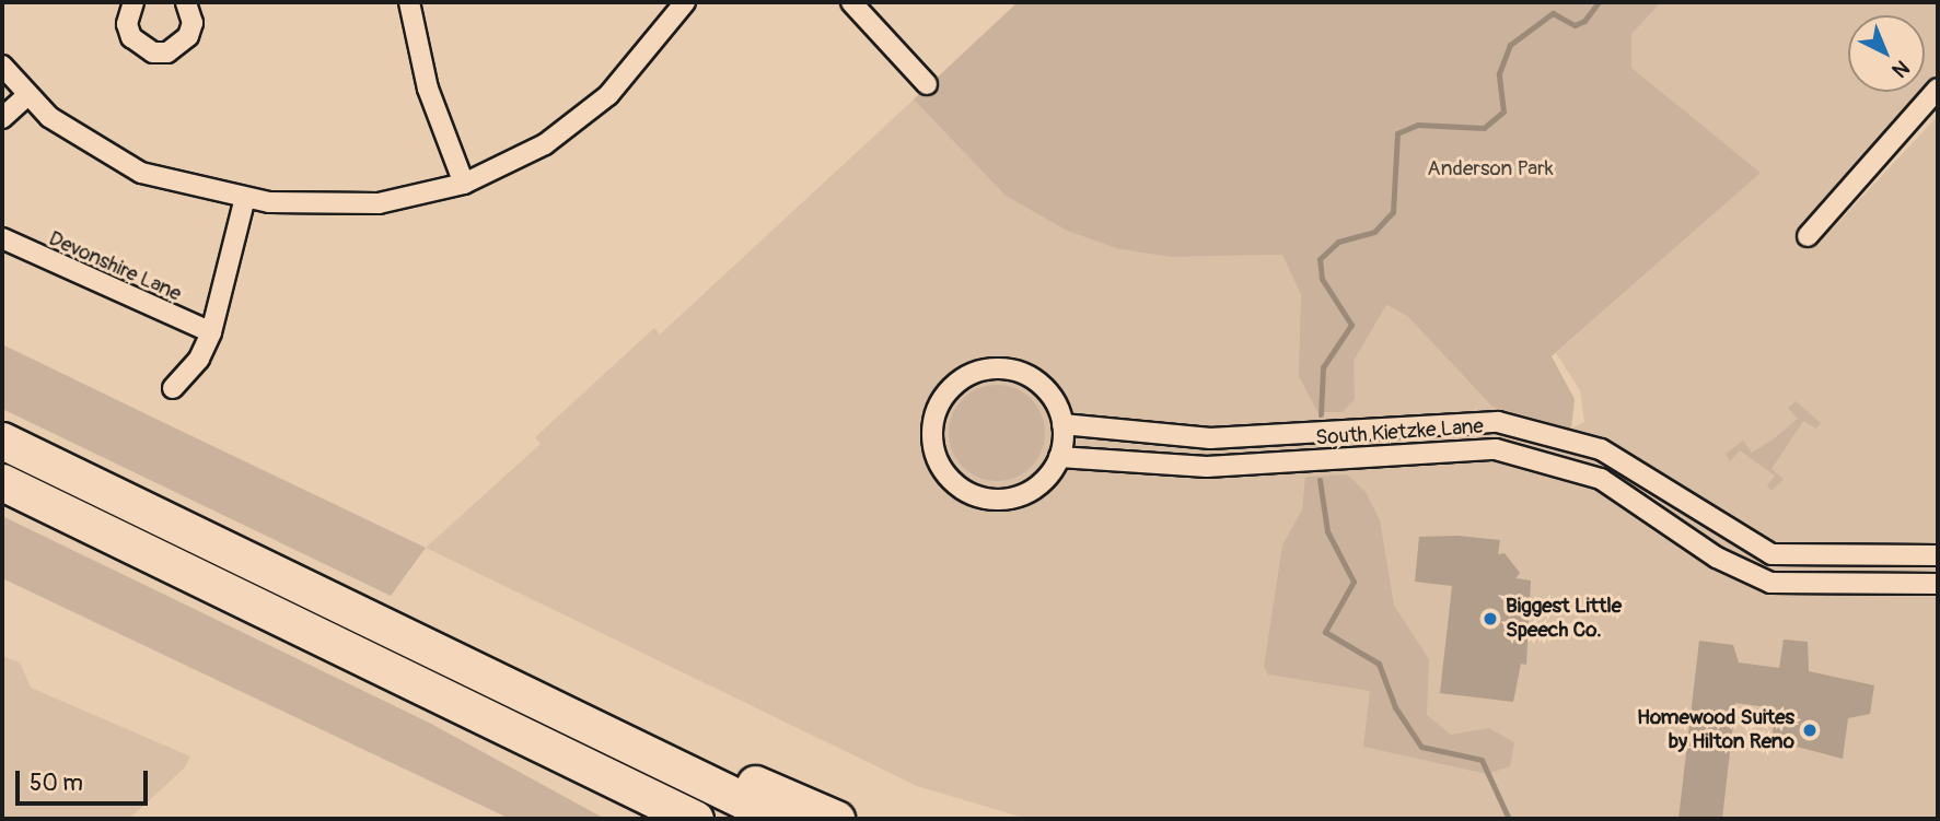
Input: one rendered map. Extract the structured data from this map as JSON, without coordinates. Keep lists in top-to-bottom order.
{
  "streets": {
    "street": ["Devonshire Lane", "South Kietzke Lane"]
  },
  "parks": ["Anderson Park"],
  "places": ["Biggest Little Speech Co.", "Homewood Suites by Hilton Reno"],
  "scale_bar": "50 m",
  "north": "bottom right"
}
